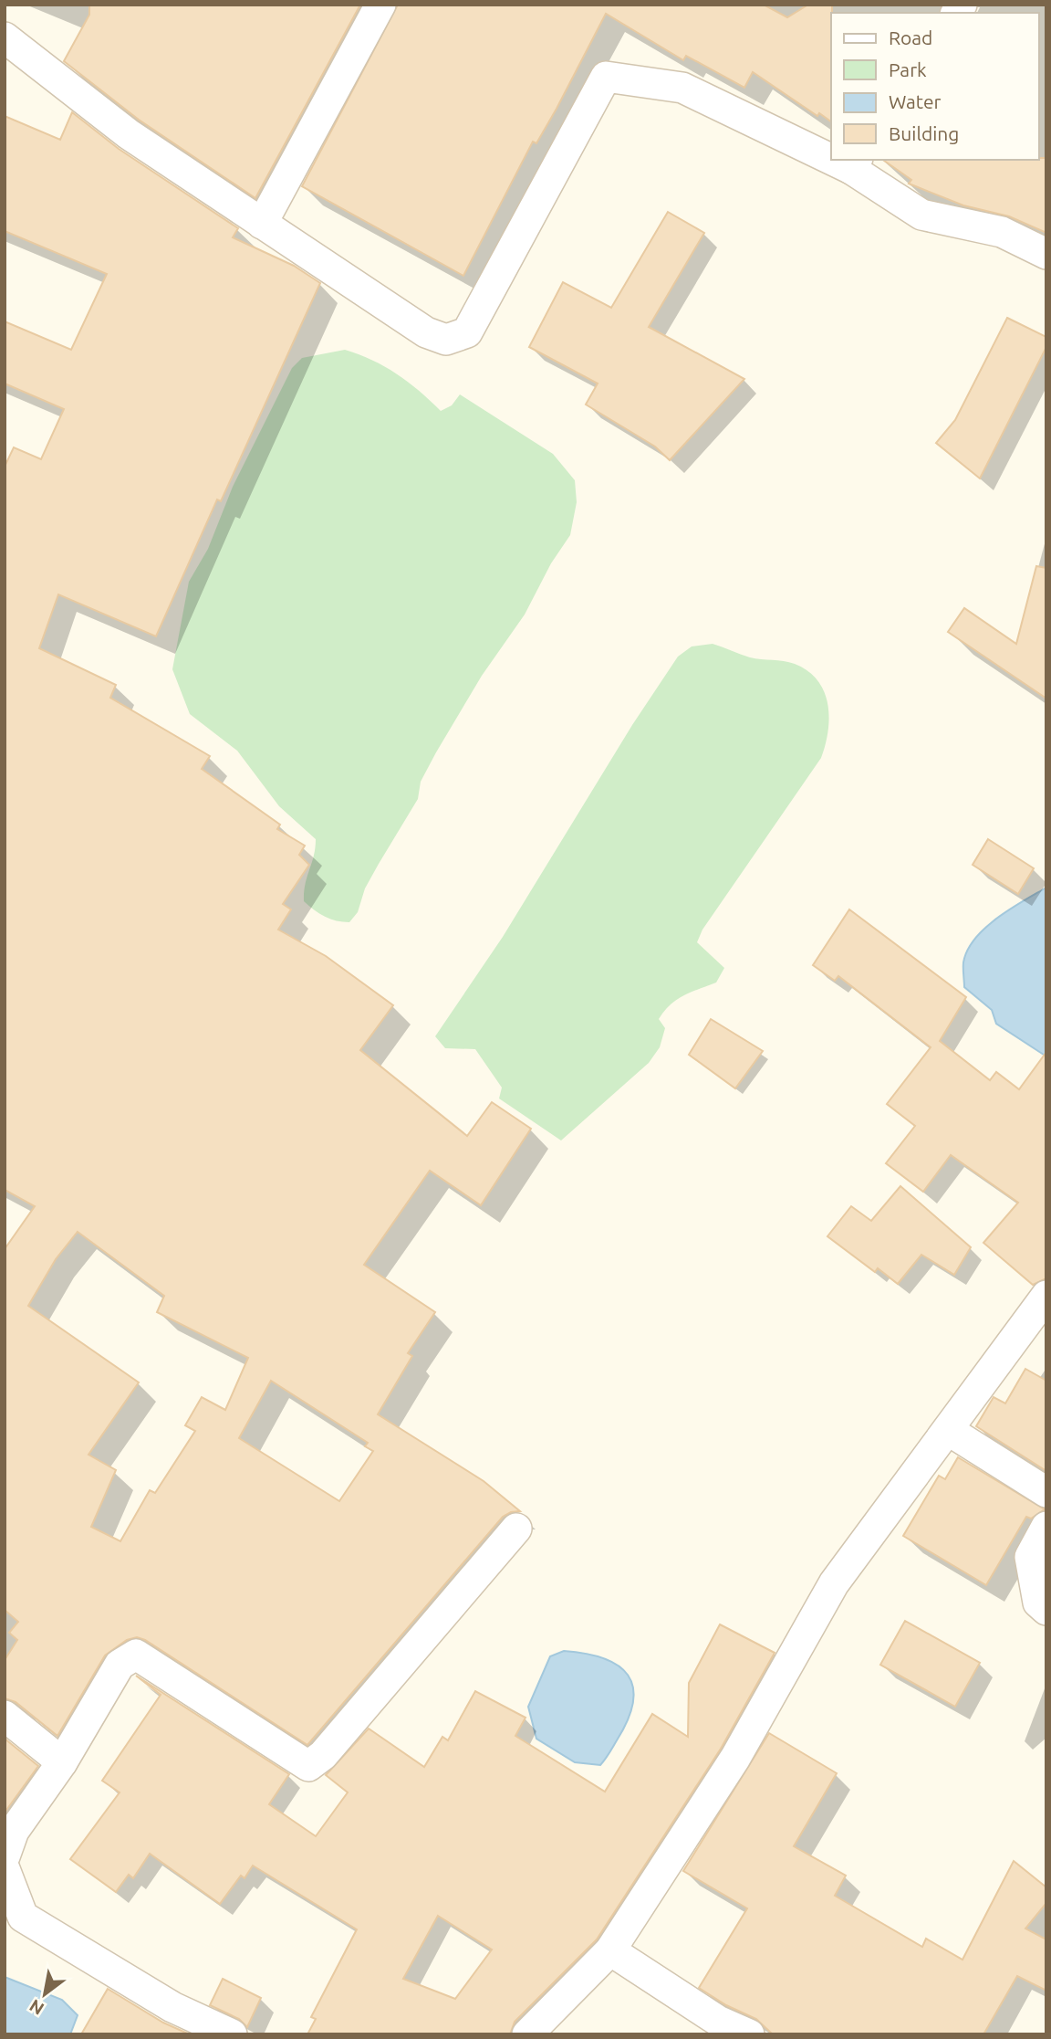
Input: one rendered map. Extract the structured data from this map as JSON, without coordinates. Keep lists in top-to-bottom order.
{
  "legend": [
    "Road",
    "Park",
    "Water",
    "Building"
  ],
  "north": "bottom left"
}
